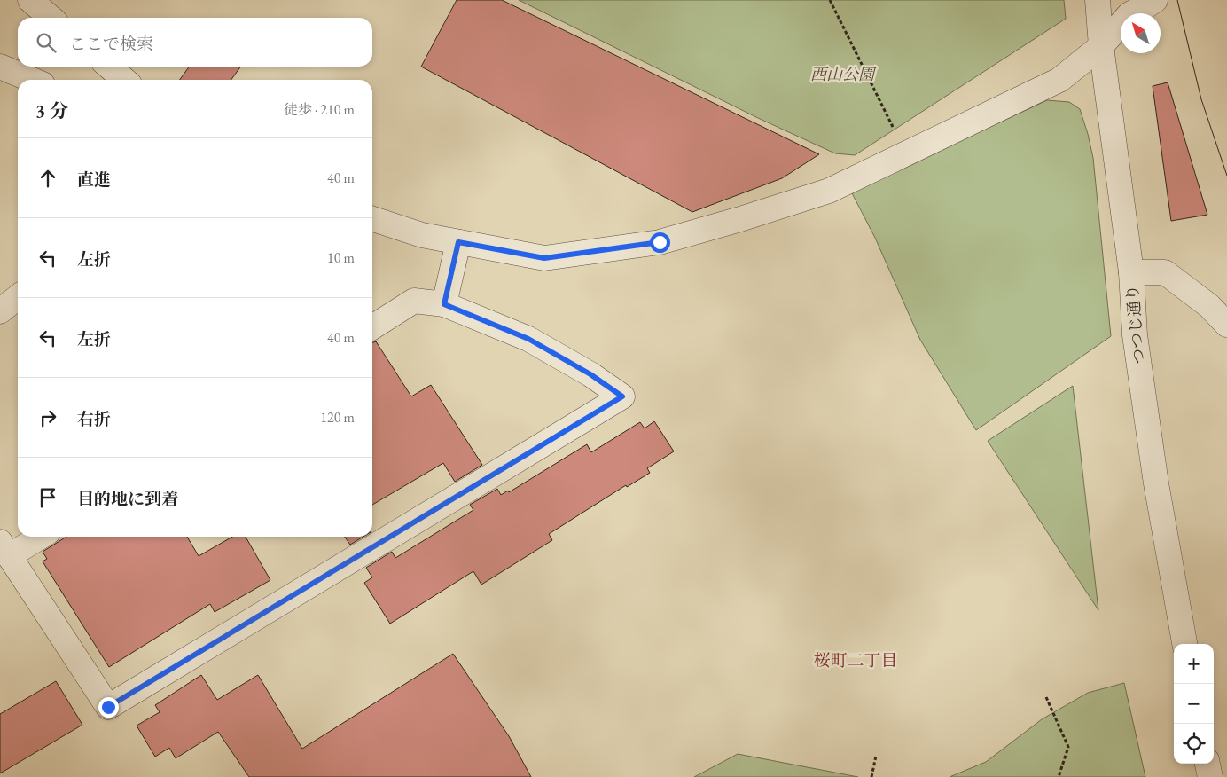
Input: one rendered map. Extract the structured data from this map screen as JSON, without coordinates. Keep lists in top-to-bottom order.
{
  "streets": {
    "street": ["つつじ通り"]
  },
  "districts": ["桜町二丁目"],
  "parks": ["西山公園"],
  "north": "top left",
  "page": {
    "search": "ここで検索",
    "heading": ["3 分", "徒歩 · 210 m"],
    "list": [
      ["直進", "40 m"],
      ["左折", "10 m"],
      ["左折", "40 m"],
      ["右折", "120 m"],
      "目的地に到着"
    ],
    "map_buttons": ["+", "−"]
  }
}
